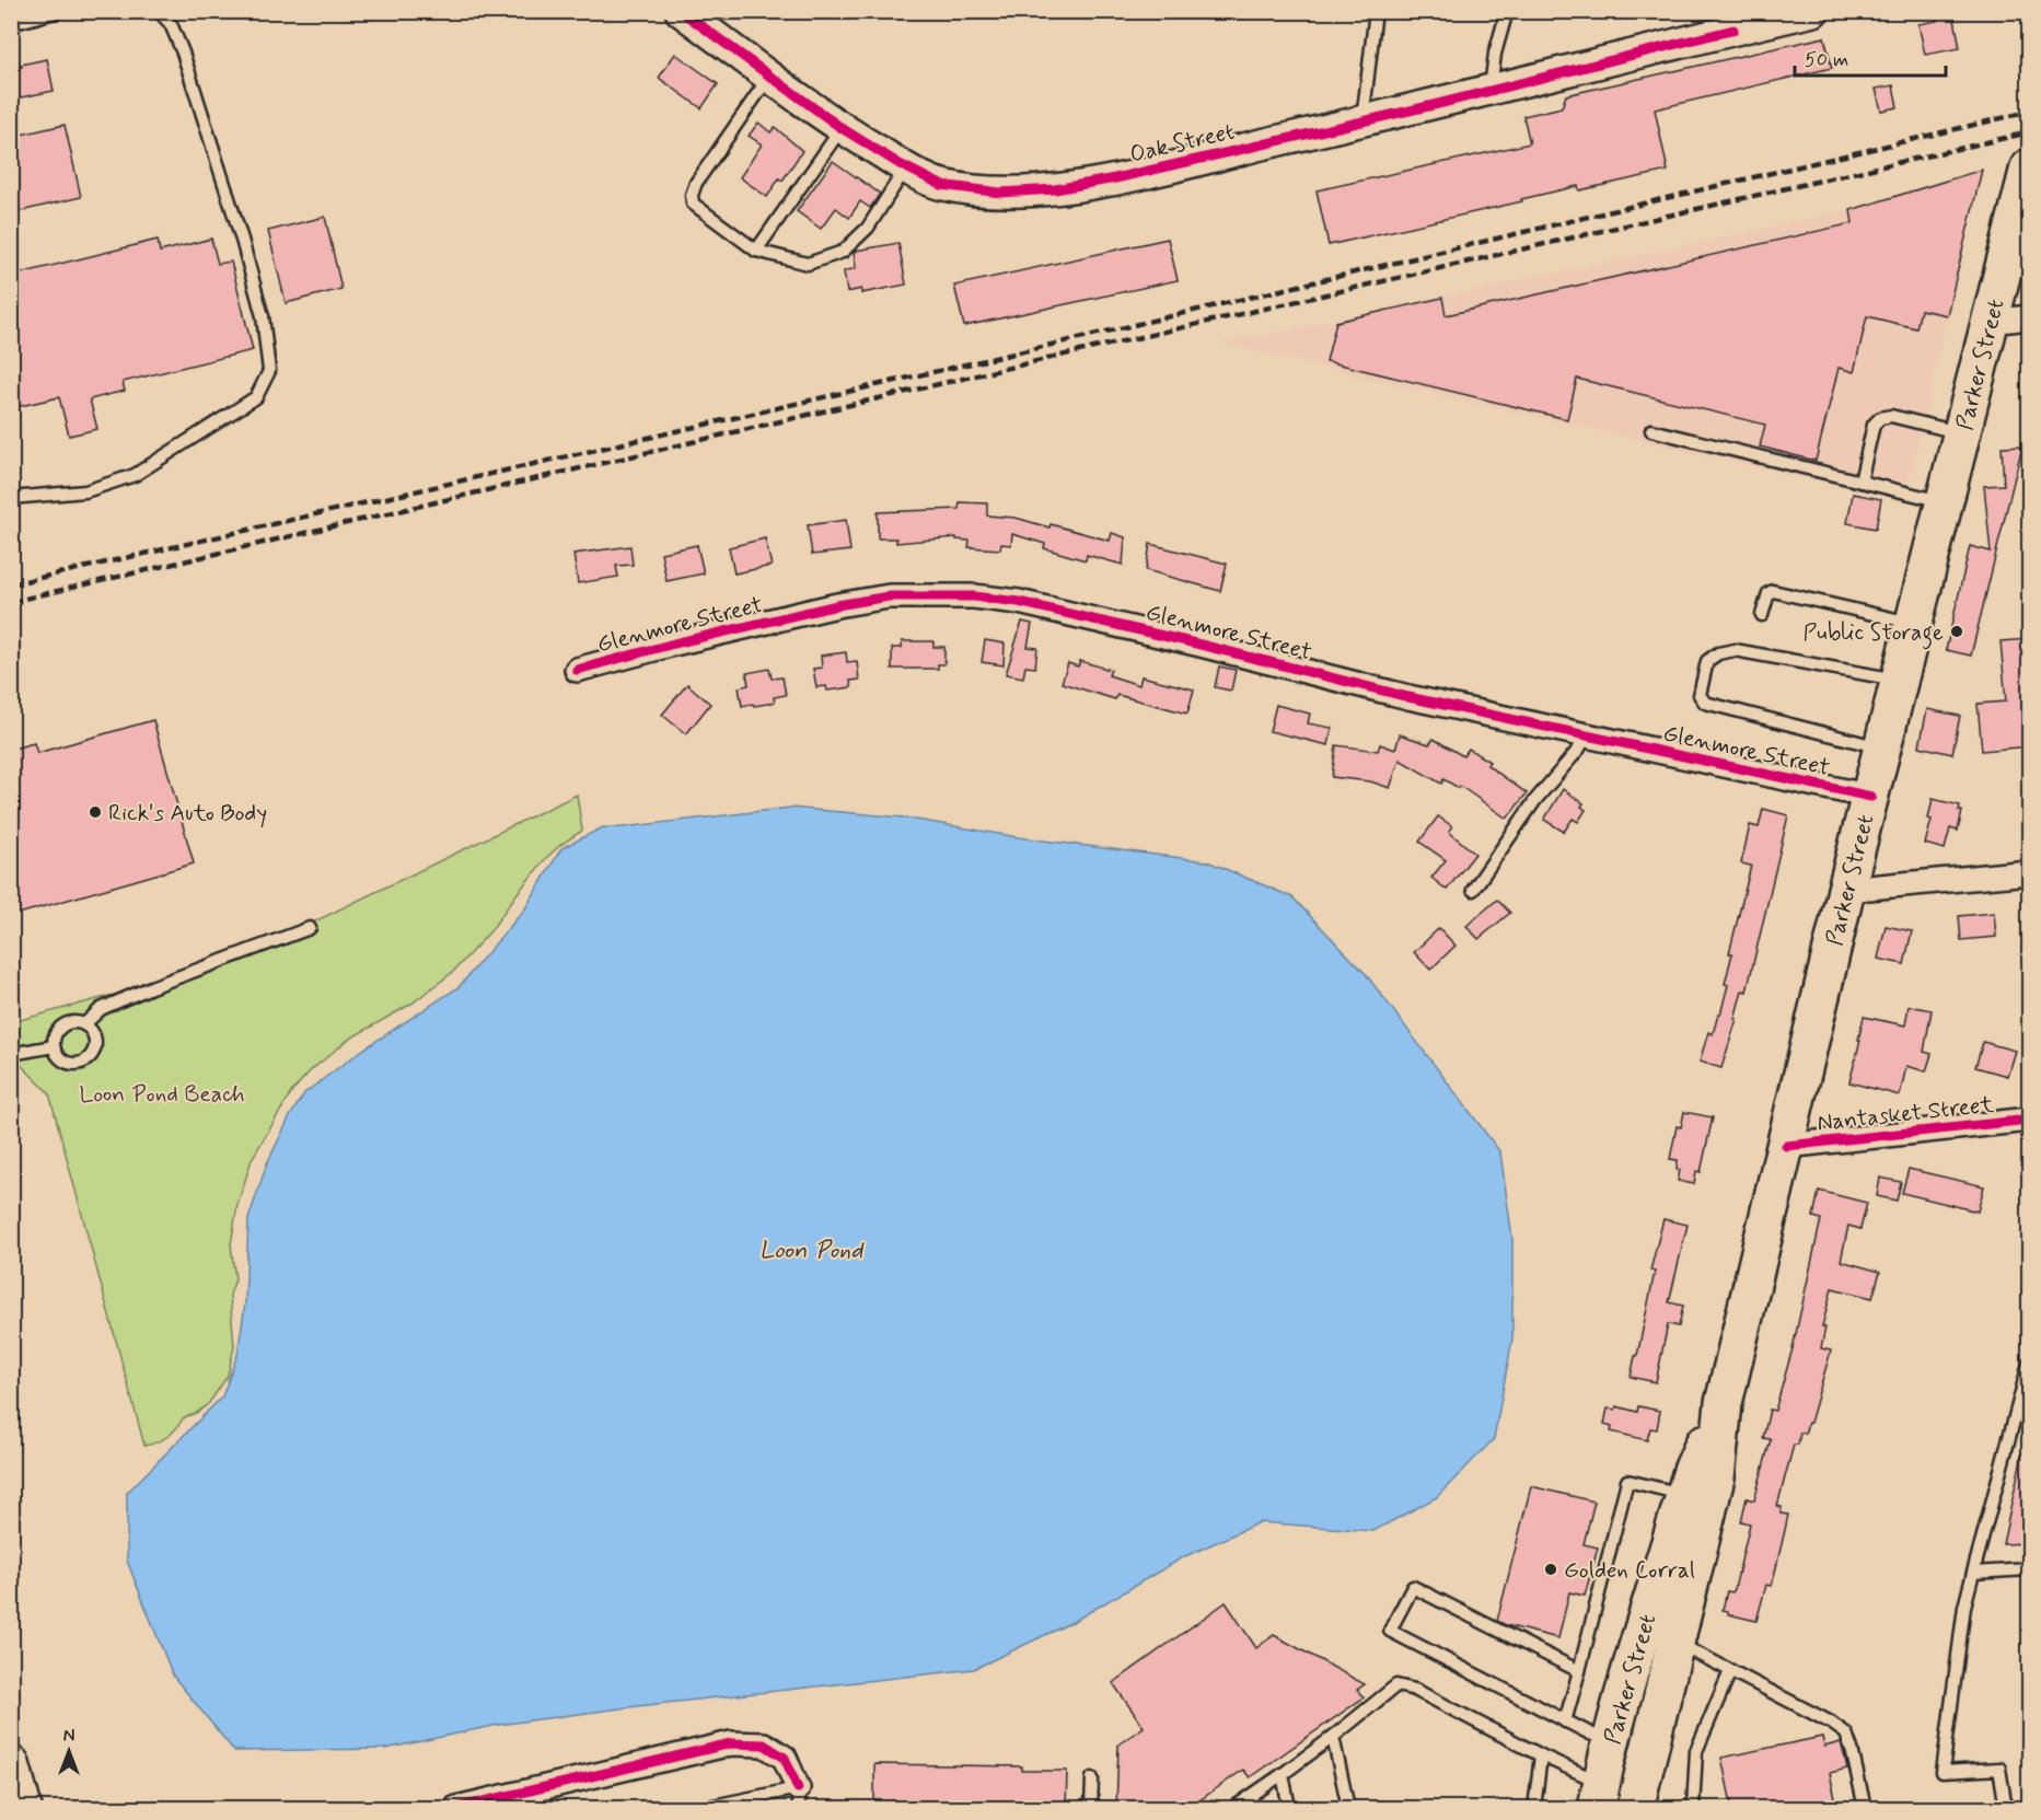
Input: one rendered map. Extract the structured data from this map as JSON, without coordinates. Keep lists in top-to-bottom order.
{
  "streets": {
    "main road": ["Parker Street"],
    "street": ["Oak Street", "Glenmore Street", "Nantasket Street"]
  },
  "crossings": [
    ["Parker Street", "Glenmore Street"],
    ["Parker Street", "Nantasket Street"]
  ],
  "water": ["Loon Pond"],
  "parks": ["Loon Pond Beach"],
  "places": ["Public Storage", "Rick's Auto Body", "Golden Corral"],
  "scale_bar": "50 m",
  "north": "top"
}
